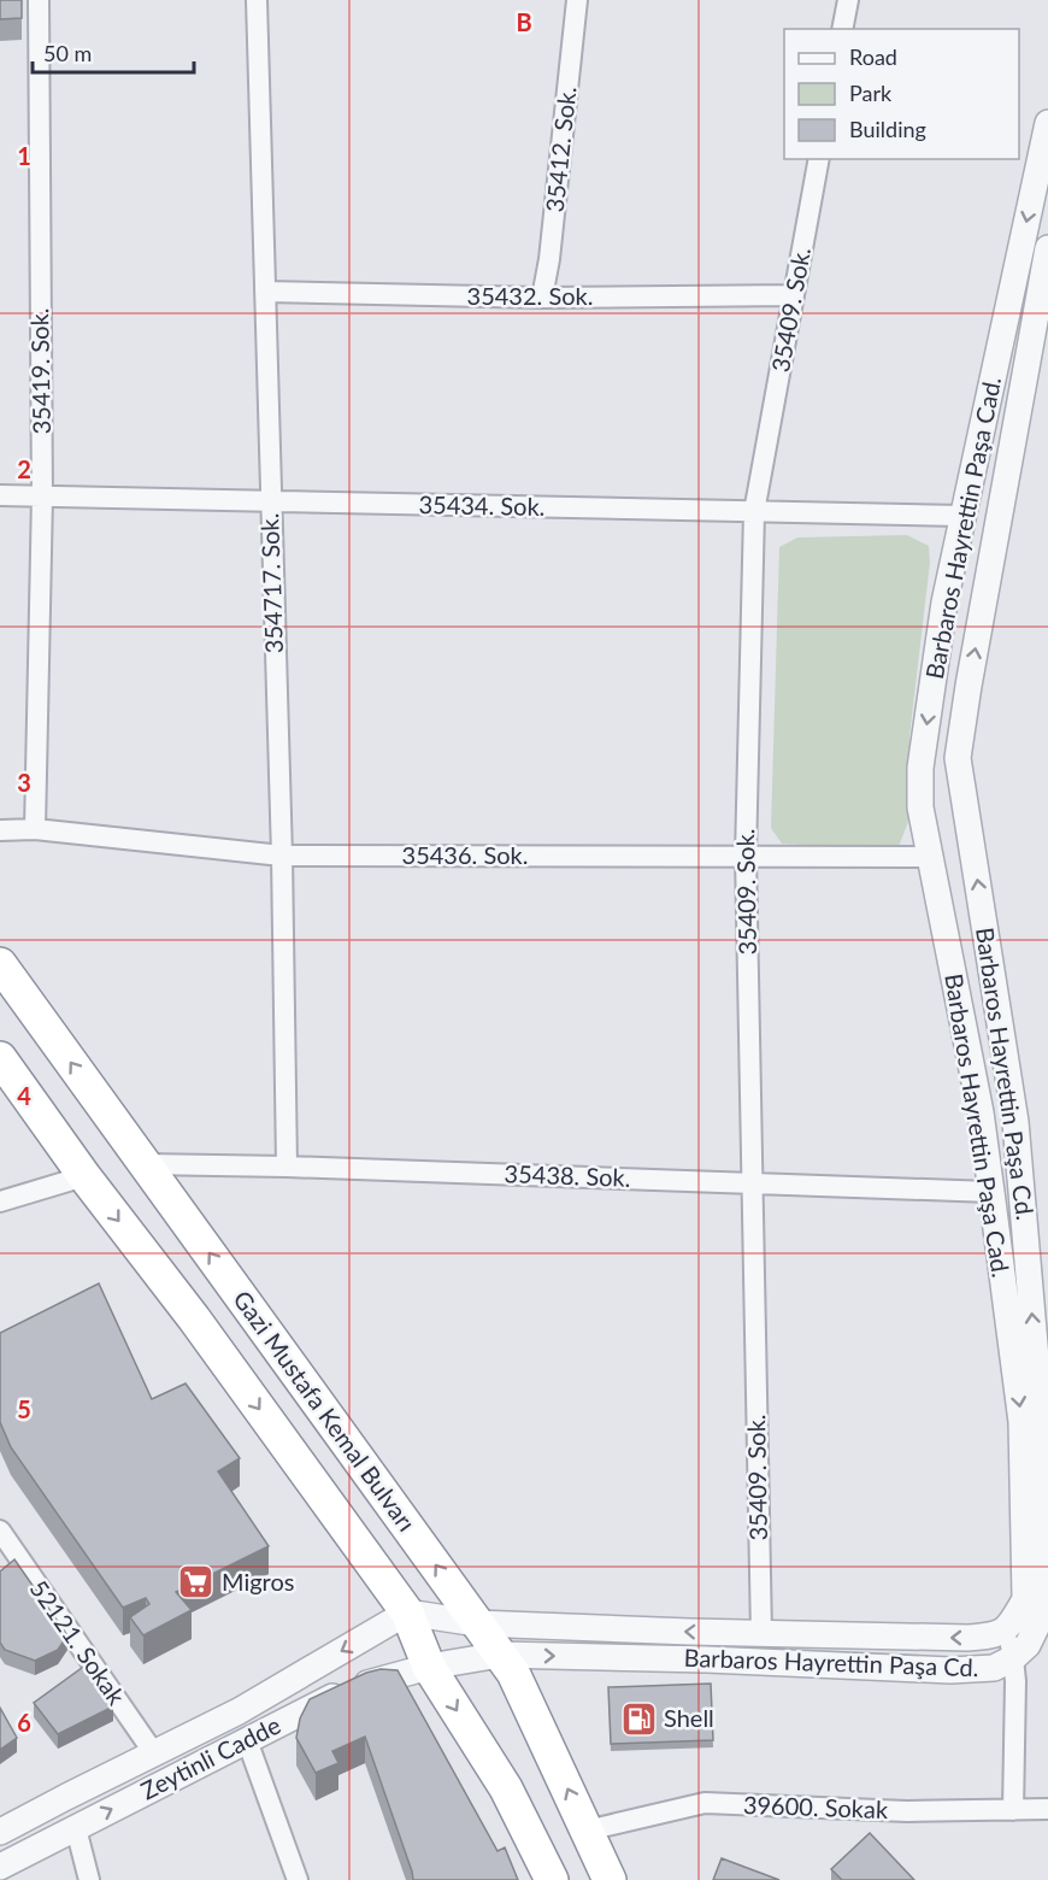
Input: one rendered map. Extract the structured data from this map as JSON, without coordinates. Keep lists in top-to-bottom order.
{
  "streets": {
    "highway": ["Gazi Mustafa Kemal Bulvarı"],
    "street": [
      "35412. Sok.",
      "35432. Sok.",
      "35409. Sok.",
      "35419. Sok.",
      "35434. Sok.",
      "Barbaros Hayrettin Paşa Cad.",
      "354717. Sok.",
      "35436. Sok.",
      "Barbaros Hayrettin Paşa Cd.",
      "35438. Sok.",
      "52121. Sokak",
      "Zeytinli Cadde",
      "39600. Sokak"
    ]
  },
  "crossings": [
    ["35412. Sok.", "35432. Sok."],
    ["35432. Sok.", "35409. Sok."],
    ["35432. Sok.", "354717. Sok."],
    ["35409. Sok.", "35434. Sok."],
    ["35409. Sok.", "35436. Sok."],
    ["35409. Sok.", "35438. Sok."],
    ["35419. Sok.", "35434. Sok."],
    ["35419. Sok.", "35436. Sok."],
    ["35434. Sok.", "Barbaros Hayrettin Paşa Cad."],
    ["35434. Sok.", "354717. Sok."],
    ["Barbaros Hayrettin Paşa Cad.", "35436. Sok."],
    ["Barbaros Hayrettin Paşa Cad.", "35438. Sok."],
    ["354717. Sok.", "35436. Sok."],
    ["354717. Sok.", "35438. Sok."],
    ["Barbaros Hayrettin Paşa Cd.", "Gazi Mustafa Kemal Bulvarı"],
    ["Barbaros Hayrettin Paşa Cd.", "Zeytinli Cadde"],
    ["35438. Sok.", "Gazi Mustafa Kemal Bulvarı"],
    ["Gazi Mustafa Kemal Bulvarı", "39600. Sokak"],
    ["52121. Sokak", "Zeytinli Cadde"]
  ],
  "one_way": ["Barbaros Hayrettin Paşa Cad."],
  "places": {
    "supermarket": ["Migros"],
    "fuel station": ["Shell"]
  },
  "legend": ["Road", "Park", "Building"],
  "scale_bar": "50 m",
  "grid": {
    "columns": ["B"],
    "rows": [
      "1",
      "2",
      "3",
      "4",
      "5",
      "6"
    ]
  }
}
